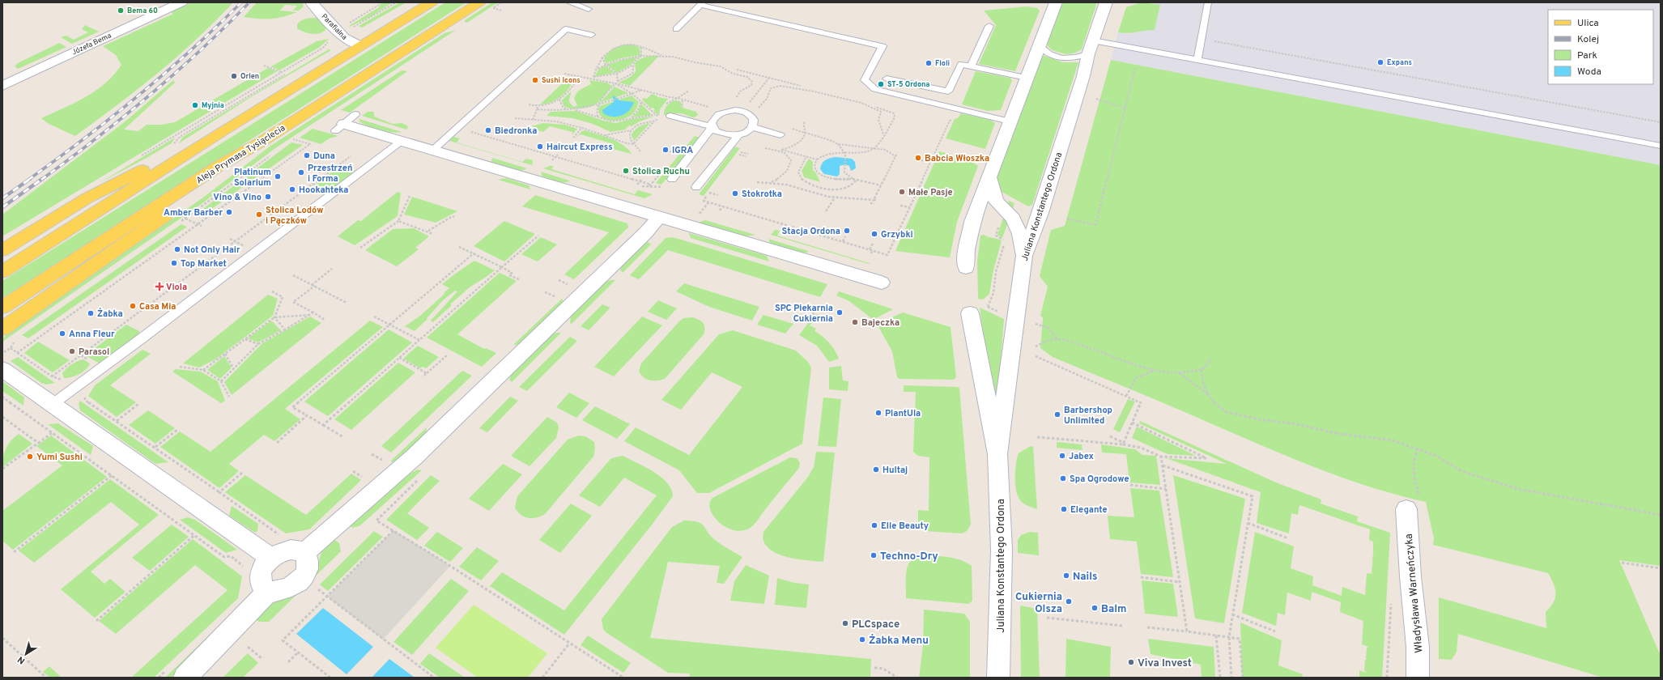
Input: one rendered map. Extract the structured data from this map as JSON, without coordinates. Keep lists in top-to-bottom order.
{
  "streets": {
    "main road": ["Aleja Prymasa Tysiąclecia"],
    "street": [
      "Parafialna",
      "Józefa Bema",
      "Juliana Konstantego Ordona",
      "Władysława Warneńczyka"
    ]
  },
  "places": {
    "other": [
      "Bema 60",
      "Expans",
      "Floli",
      "Orlen",
      "Sushi Icons",
      "ST-5 Ordona",
      "Myjnia",
      "Biedronka",
      "Haircut Express",
      "IGRA",
      "Duna",
      "Babcia Włoszka",
      "Stolica Ruchu",
      "Przestrzeń i Forma",
      "Platinum Solarium",
      "Hookahteka",
      "Małe Pasje",
      "Stokrotka",
      "Vino & Vino",
      "Amber Barber",
      "Stolica Lodów i Pączków",
      "Stacja Ordona",
      "Grzybki",
      "Not Only Hair",
      "Top Market",
      "Casa Mia",
      "SPC Piekarnia Cukiernia",
      "Żabka",
      "Bajeczka",
      "Anna Fleur",
      "Parasol",
      "PlantUla",
      "Barbershop Unlimited",
      "Jabex",
      "Yumi Sushi",
      "Hultaj",
      "Spa Ogrodowe",
      "Elegante",
      "Elle Beauty",
      "Techno-Dry",
      "Nails",
      "Cukiernia Olsza",
      "Balm",
      "PLCspace",
      "Żabka Menu",
      "Viva Invest"
    ],
    "health": ["Viola"]
  },
  "legend": [
    "Ulica",
    "Kolej",
    "Park",
    "Woda"
  ],
  "north": "bottom left"
}
